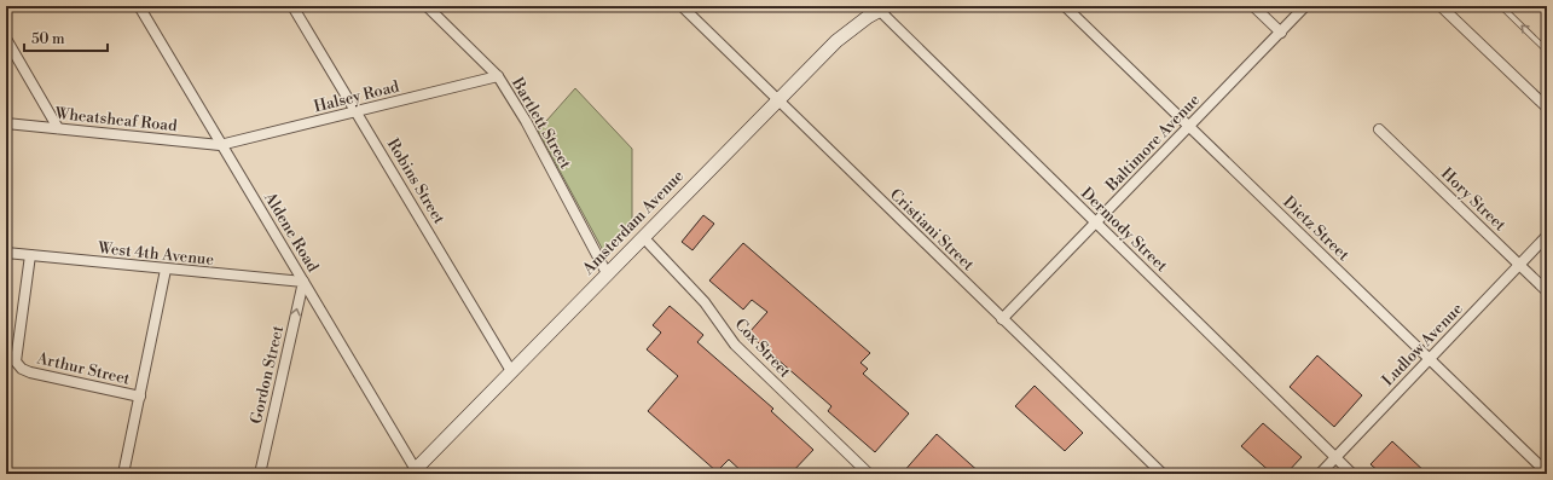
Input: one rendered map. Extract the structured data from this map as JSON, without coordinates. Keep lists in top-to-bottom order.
{
  "streets": {
    "main road": ["Amsterdam Avenue"],
    "street": [
      "Halsey Road",
      "Wheatsheaf Road",
      "Bartlett Street",
      "Baltimore Avenue",
      "Robins Street",
      "Hory Street",
      "Dietz Street",
      "Cristiani Street",
      "Dermody Street",
      "Aldene Road",
      "West 4th Avenue",
      "Ludlow Avenue",
      "Cox Street",
      "Arthur Street",
      "Gordon Street"
    ]
  },
  "crossings": [
    ["Halsey Road", "Wheatsheaf Road"],
    ["Halsey Road", "Bartlett Street"],
    ["Halsey Road", "Robins Street"],
    ["Halsey Road", "Aldene Road"],
    ["Wheatsheaf Road", "Aldene Road"],
    ["Bartlett Street", "Amsterdam Avenue"],
    ["Baltimore Avenue", "Dietz Street"],
    ["Baltimore Avenue", "Cristiani Street"],
    ["Baltimore Avenue", "Dermody Street"],
    ["Robins Street", "Amsterdam Avenue"],
    ["Hory Street", "Ludlow Avenue"],
    ["Amsterdam Avenue", "Cristiani Street"],
    ["Amsterdam Avenue", "Dermody Street"],
    ["Amsterdam Avenue", "Aldene Road"],
    ["Amsterdam Avenue", "Cox Street"],
    ["Dietz Street", "Ludlow Avenue"],
    ["Dermody Street", "Ludlow Avenue"],
    ["Aldene Road", "West 4th Avenue"],
    ["Aldene Road", "Gordon Street"],
    ["West 4th Avenue", "Arthur Street"],
    ["West 4th Avenue", "Gordon Street"]
  ],
  "one_way": ["Gordon Street"],
  "scale_bar": "50 m"
}
